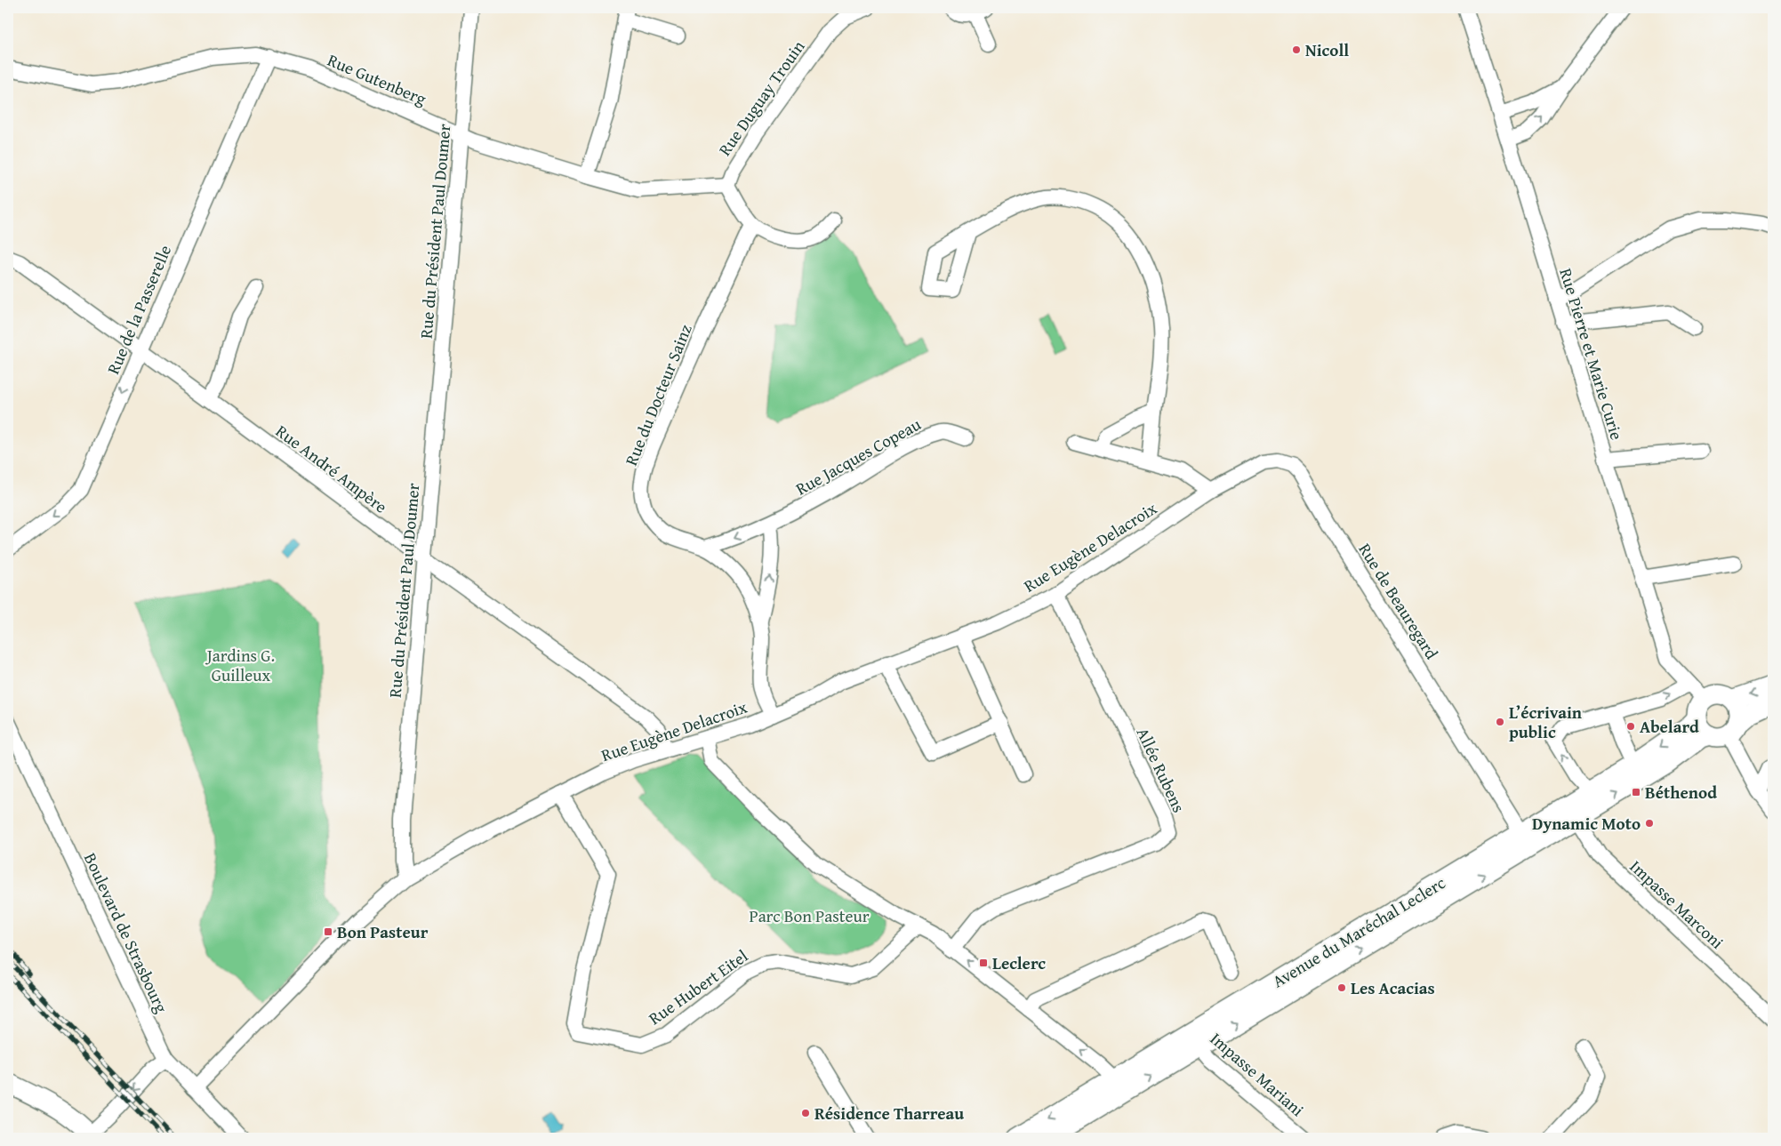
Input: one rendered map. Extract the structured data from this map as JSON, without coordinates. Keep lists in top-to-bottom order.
{
  "streets": {
    "main road": ["Avenue du Maréchal Leclerc"],
    "street": [
      "Rue Gutenberg",
      "Rue Duguay Trouin",
      "Rue du Président Paul Doumer",
      "Rue de la Passerelle",
      "Rue Pierre et Marie Curie",
      "Rue du Docteur Sainz",
      "Rue Jacques Copeau",
      "Rue André Ampère",
      "Rue Eugène Delacroix",
      "Rue de Beauregard",
      "Allée Rubens",
      "Impasse Marconi",
      "Boulevard de Strasbourg",
      "Rue Hubert Eitel",
      "Impasse Mariani"
    ]
  },
  "crossings": [
    ["Rue Gutenberg", "Rue Duguay Trouin"],
    ["Rue Gutenberg", "Rue du Président Paul Doumer"],
    ["Rue Gutenberg", "Rue de la Passerelle"],
    ["Rue du Président Paul Doumer", "Rue André Ampère"],
    ["Rue du Président Paul Doumer", "Rue Eugène Delacroix"],
    ["Rue de la Passerelle", "Rue André Ampère"],
    ["Rue Pierre et Marie Curie", "Avenue du Maréchal Leclerc"],
    ["Rue du Docteur Sainz", "Rue Jacques Copeau"],
    ["Rue du Docteur Sainz", "Rue Eugène Delacroix"],
    ["Rue André Ampère", "Rue Eugène Delacroix"],
    ["Rue Eugène Delacroix", "Rue de Beauregard"],
    ["Rue Eugène Delacroix", "Allée Rubens"],
    ["Rue Eugène Delacroix", "Rue Hubert Eitel"],
    ["Rue de Beauregard", "Avenue du Maréchal Leclerc"],
    ["Impasse Marconi", "Avenue du Maréchal Leclerc"],
    ["Avenue du Maréchal Leclerc", "Impasse Mariani"]
  ],
  "one_way": ["Rue de la Passerelle"],
  "parks": ["Jardins G. Guilleux", "Parc Bon Pasteur"],
  "places": {
    "other": [
      "Nicoll",
      "L’écrivain public",
      "Abelard",
      "Dynamic Moto",
      "Les Acacias",
      "Résidence Tharreau"
    ],
    "transit": ["Béthenod", "Bon Pasteur", "Leclerc"]
  }
}
